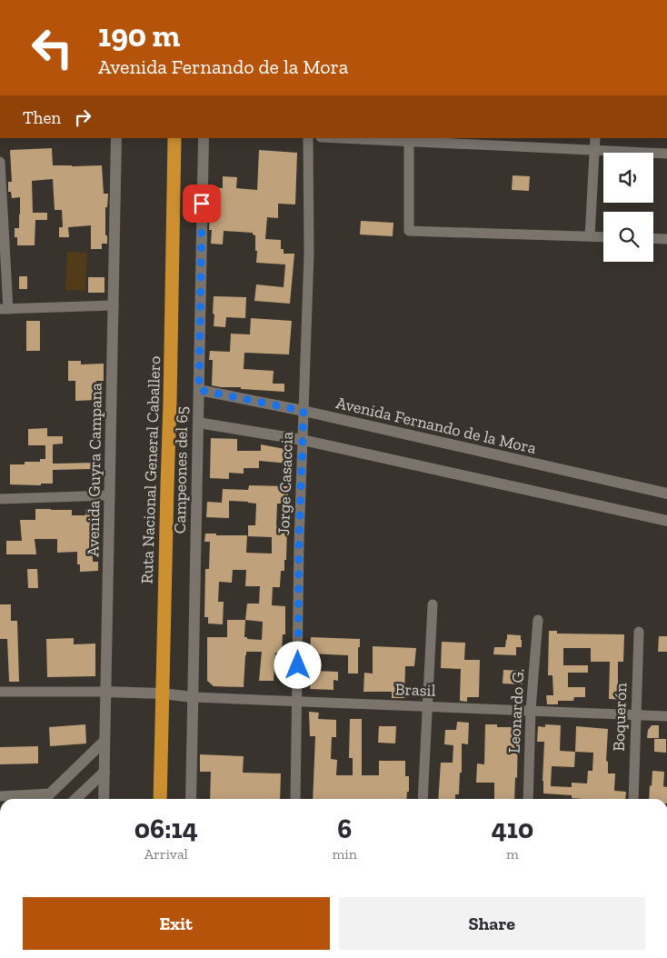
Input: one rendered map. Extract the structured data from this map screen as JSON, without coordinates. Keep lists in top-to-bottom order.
{
  "streets": {
    "highway": ["Ruta Nacional General Caballero"],
    "street": [
      "Avenida Fernando de la Mora",
      "Avenida Guyra Campana",
      "Campeones del 65",
      "Jorge Casaccia",
      "Brasil",
      "Leonardo G.",
      "Boquerón"
    ]
  },
  "crossings": [
    ["Avenida Fernando de la Mora", "Campeones del 65"],
    ["Avenida Fernando de la Mora", "Jorge Casaccia"],
    ["Avenida Guyra Campana", "Brasil"],
    ["Ruta Nacional General Caballero", "Brasil"],
    ["Campeones del 65", "Brasil"],
    ["Jorge Casaccia", "Brasil"],
    ["Brasil", "Leonardo G."],
    ["Brasil", "Boquerón"]
  ],
  "page": {
    "turn": ["190 m", "Avenida Fernando de la Mora"],
    "then": "Then",
    "eta": [
      "06:14",
      "Arrival",
      "6",
      "min",
      "410",
      "m"
    ],
    "buttons": ["Exit", "Share"]
  }
}
